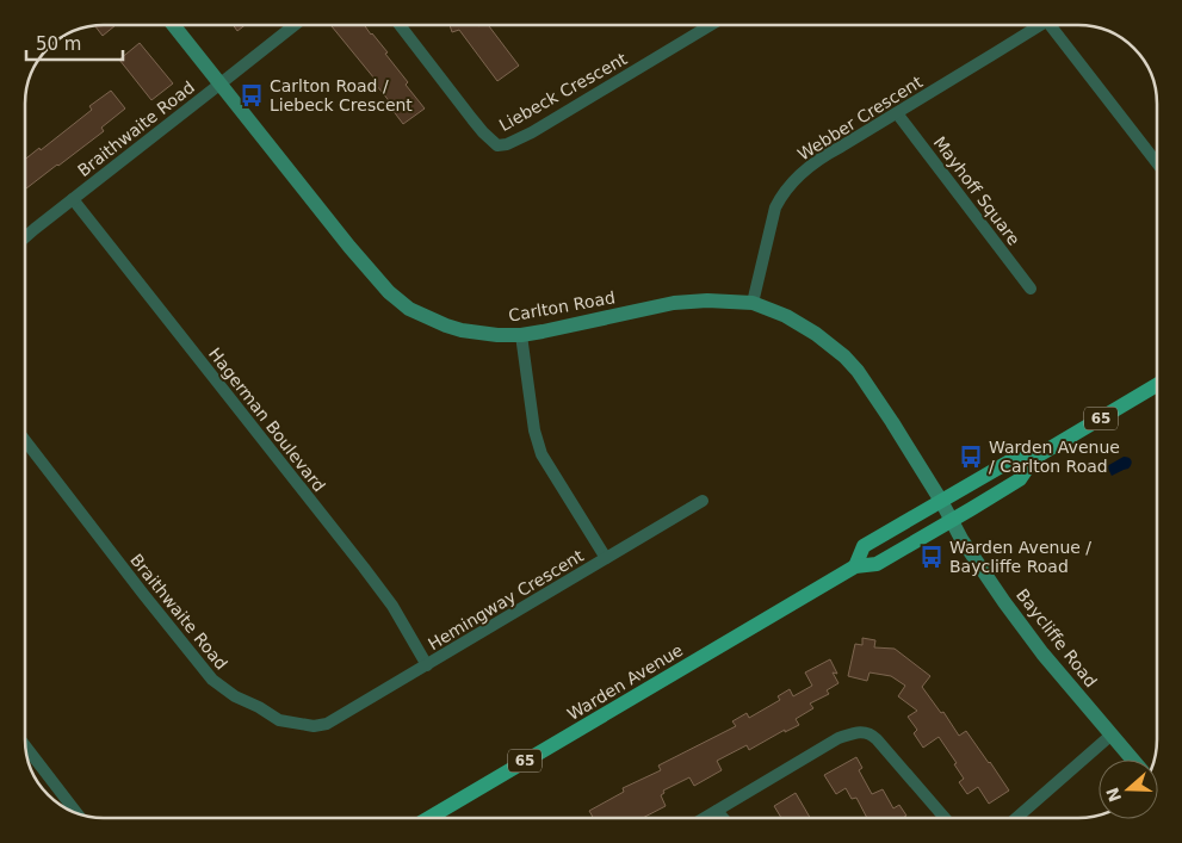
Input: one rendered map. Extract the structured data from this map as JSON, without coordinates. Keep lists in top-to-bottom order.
{
  "streets": {
    "main road": [
      "Carlton Road",
      "65",
      "Baycliffe Road",
      "Warden Avenue"
    ],
    "street": [
      "Liebeck Crescent",
      "Webber Crescent",
      "Braithwaite Road",
      "Mayhoff Square",
      "Hagerman Boulevard",
      "Hemingway Crescent"
    ]
  },
  "crossings": [
    ["Webber Crescent", "Mayhoff Square"],
    ["Webber Crescent", "Carlton Road"],
    ["Braithwaite Road", "Carlton Road"],
    ["Braithwaite Road", "Hagerman Boulevard"],
    ["Braithwaite Road", "Hemingway Crescent"],
    ["Carlton Road", "Hemingway Crescent"],
    ["Carlton Road", "Baycliffe Road"],
    ["Carlton Road", "Warden Avenue"],
    ["Hagerman Boulevard", "Hemingway Crescent"],
    ["Baycliffe Road", "Warden Avenue"]
  ],
  "places": {
    "bus stop": ["Carlton Road / Liebeck Crescent", "Warden Avenue / Carlton Road", "Warden Avenue / Baycliffe Road"]
  },
  "scale_bar": "50 m",
  "north": "left"
}
